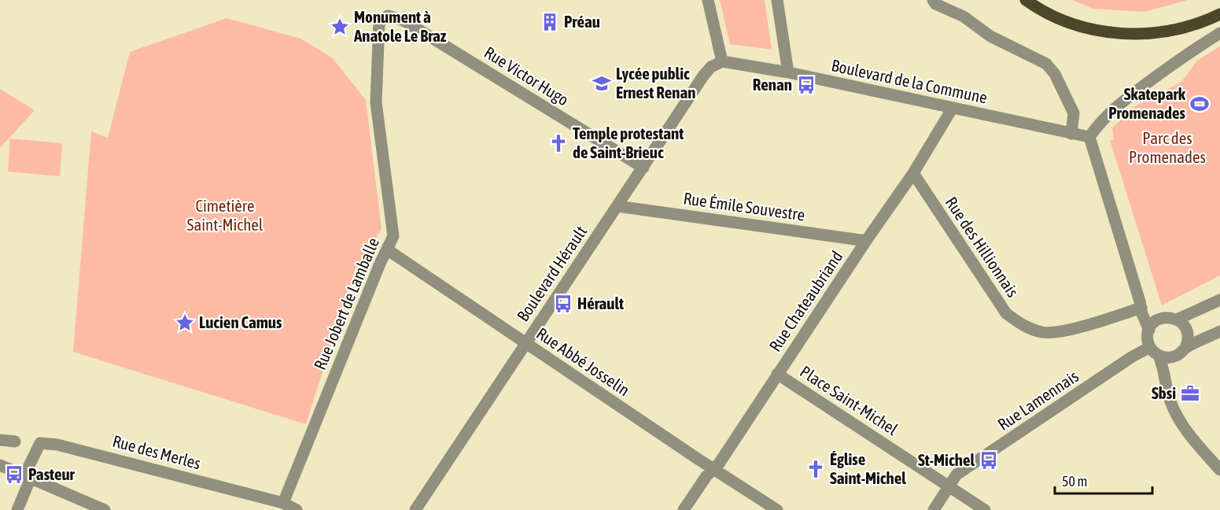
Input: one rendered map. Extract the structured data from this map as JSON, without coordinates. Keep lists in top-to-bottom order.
{
  "streets": {
    "street": [
      "Rue Victor Hugo",
      "Boulevard de la Commune",
      "Rue Émile Souvestre",
      "Rue des Hillionnais",
      "Boulevard Hérault",
      "Rue Chateaubriand",
      "Rue Jobert de Lamballe",
      "Rue Abbé Josselin",
      "Place Saint-Michel",
      "Rue Lamennais",
      "Rue des Merles"
    ]
  },
  "crossings": [
    ["Rue Victor Hugo", "Boulevard Hérault"],
    ["Rue Victor Hugo", "Rue Jobert de Lamballe"],
    ["Boulevard de la Commune", "Boulevard Hérault"],
    ["Boulevard de la Commune", "Rue Chateaubriand"],
    ["Rue Émile Souvestre", "Boulevard Hérault"],
    ["Rue Émile Souvestre", "Rue Chateaubriand"],
    ["Rue des Hillionnais", "Rue Chateaubriand"],
    ["Boulevard Hérault", "Rue Abbé Josselin"],
    ["Rue Chateaubriand", "Rue Abbé Josselin"],
    ["Rue Chateaubriand", "Place Saint-Michel"],
    ["Rue Jobert de Lamballe", "Rue Abbé Josselin"],
    ["Rue Jobert de Lamballe", "Rue des Merles"],
    ["Place Saint-Michel", "Rue Lamennais"]
  ],
  "parks": ["Parc des Promenades", "Cimetière Saint-Michel"],
  "places": {
    "building": ["Préau"],
    "place": ["Monument à Anatole Le Braz", "Lucien Camus"],
    "school or university": ["Lycée public Ernest Renan"],
    "bus stop": [
      "Renan",
      "Hérault",
      "St-Michel",
      "Pasteur"
    ],
    "sports": ["Skatepark Promenades"],
    "church": ["Temple protestant de Saint-Brieuc", "Église Saint-Michel"],
    "office": ["Sbsi"]
  },
  "scale_bar": "50 m"
}
